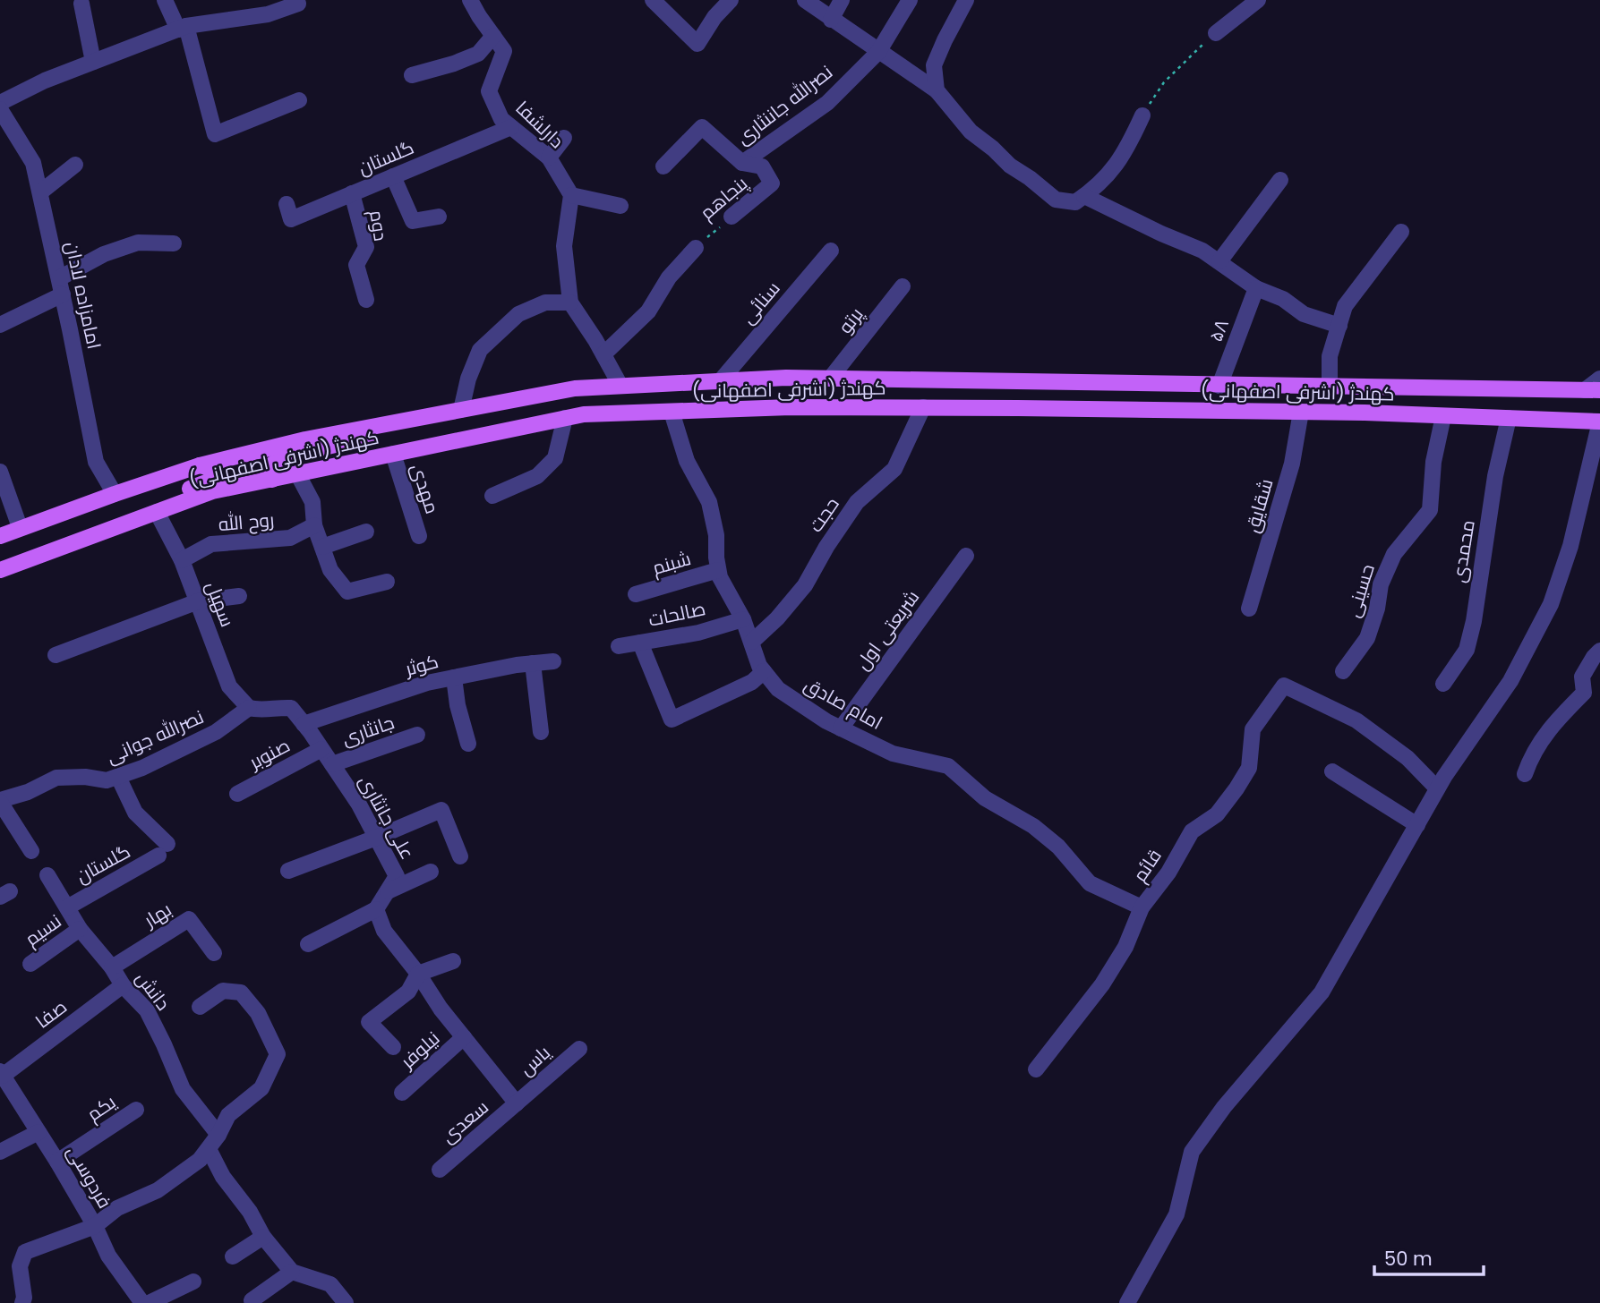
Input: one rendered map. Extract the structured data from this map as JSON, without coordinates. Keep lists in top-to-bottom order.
{
  "streets": {
    "main road": ["کهندژ (اشرفی اصفهانی)"],
    "street": [
      "نصرالله جاننثاری",
      "دارلشفا",
      "گلستان",
      "پنجاهم",
      "دوم",
      "امامزاده لادان",
      "سنائی",
      "پرتو",
      "۵۸",
      "مهدی",
      "شقایق",
      "حجت",
      "روح الله",
      "محمدی",
      "شبنم",
      "حسینی",
      "سهیل",
      "صالحات",
      "شریعتی اول",
      "کوثر",
      "امام صادق",
      "جانثاری",
      "نصرالله جوانی",
      "صنوبر",
      "علی جانثاری",
      "قائم",
      "بهار",
      "نسیم",
      "دانش",
      "صفا",
      "نیلوفر",
      "یاس",
      "یکم",
      "سعدی",
      "فردوسی"
    ]
  },
  "crossings": [
    ["نصرالله جاننثاری", "پنجاهم"],
    ["دارلشفا", "گلستان"],
    ["گلستان", "دوم"],
    ["گلستان", "نصرالله جوانی"],
    ["گلستان", "دانش"],
    ["امامزاده لادان", "کهندژ (اشرفی اصفهانی)"],
    ["سنائی", "کهندژ (اشرفی اصفهانی)"],
    ["پرتو", "کهندژ (اشرفی اصفهانی)"],
    ["۵۸", "کهندژ (اشرفی اصفهانی)"],
    ["کهندژ (اشرفی اصفهانی)", "مهدی"],
    ["کهندژ (اشرفی اصفهانی)", "شقایق"],
    ["کهندژ (اشرفی اصفهانی)", "حجت"],
    ["کهندژ (اشرفی اصفهانی)", "محمدی"],
    ["کهندژ (اشرفی اصفهانی)", "حسینی"],
    ["کهندژ (اشرفی اصفهانی)", "سهیل"],
    ["کهندژ (اشرفی اصفهانی)", "امام صادق"],
    ["حجت", "امام صادق"],
    ["روح الله", "سهیل"],
    ["شبنم", "امام صادق"],
    ["سهیل", "نصرالله جوانی"],
    ["سهیل", "علی جانثاری"],
    ["صالحات", "امام صادق"],
    ["شریعتی اول", "امام صادق"],
    ["کوثر", "علی جانثاری"],
    ["امام صادق", "قائم"],
    ["جانثاری", "علی جانثاری"],
    ["نصرالله جوانی", "علی جانثاری"],
    ["صنوبر", "علی جانثاری"],
    ["بهار", "دانش"],
    ["نسیم", "دانش"],
    ["دانش", "صفا"],
    ["دانش", "فردوسی"],
    ["صفا", "فردوسی"],
    ["یاس", "سعدی"],
    ["یکم", "فردوسی"]
  ],
  "scale_bar": "50 m"
}
